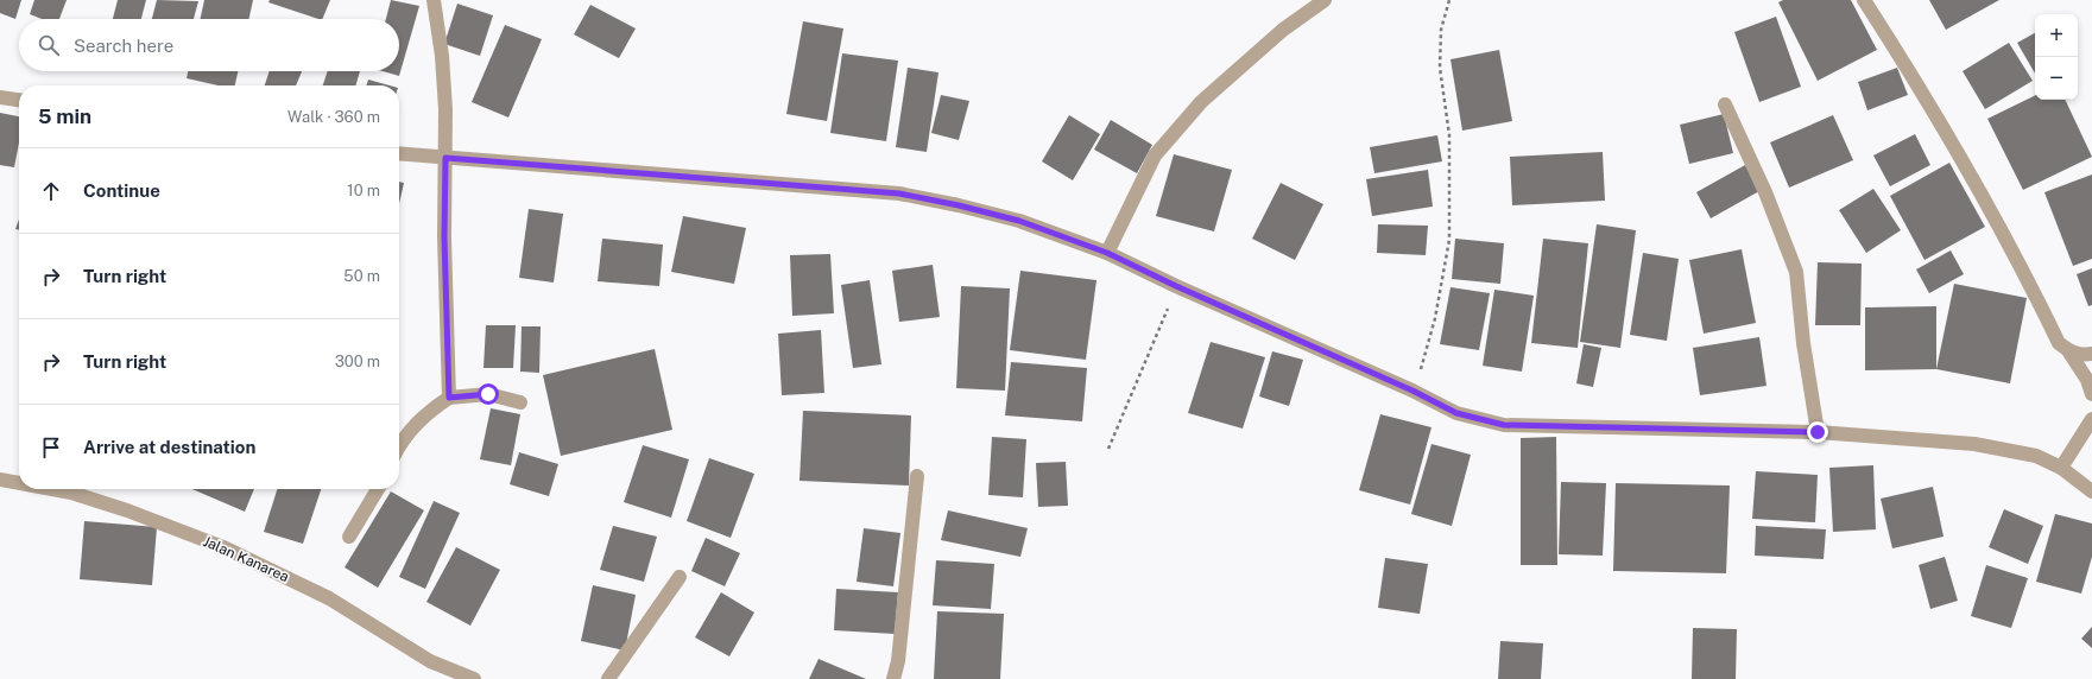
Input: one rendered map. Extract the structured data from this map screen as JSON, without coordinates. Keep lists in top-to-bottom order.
{
  "streets": {
    "street": ["Jalan Kanarea"]
  },
  "page": {
    "map_buttons": ["+", "−"],
    "search": "Search here",
    "heading": ["5 min", "Walk · 360 m"],
    "list": [
      ["Continue", "10 m"],
      ["Turn right", "50 m"],
      ["Turn right", "300 m"],
      "Arrive at destination"
    ]
  }
}
